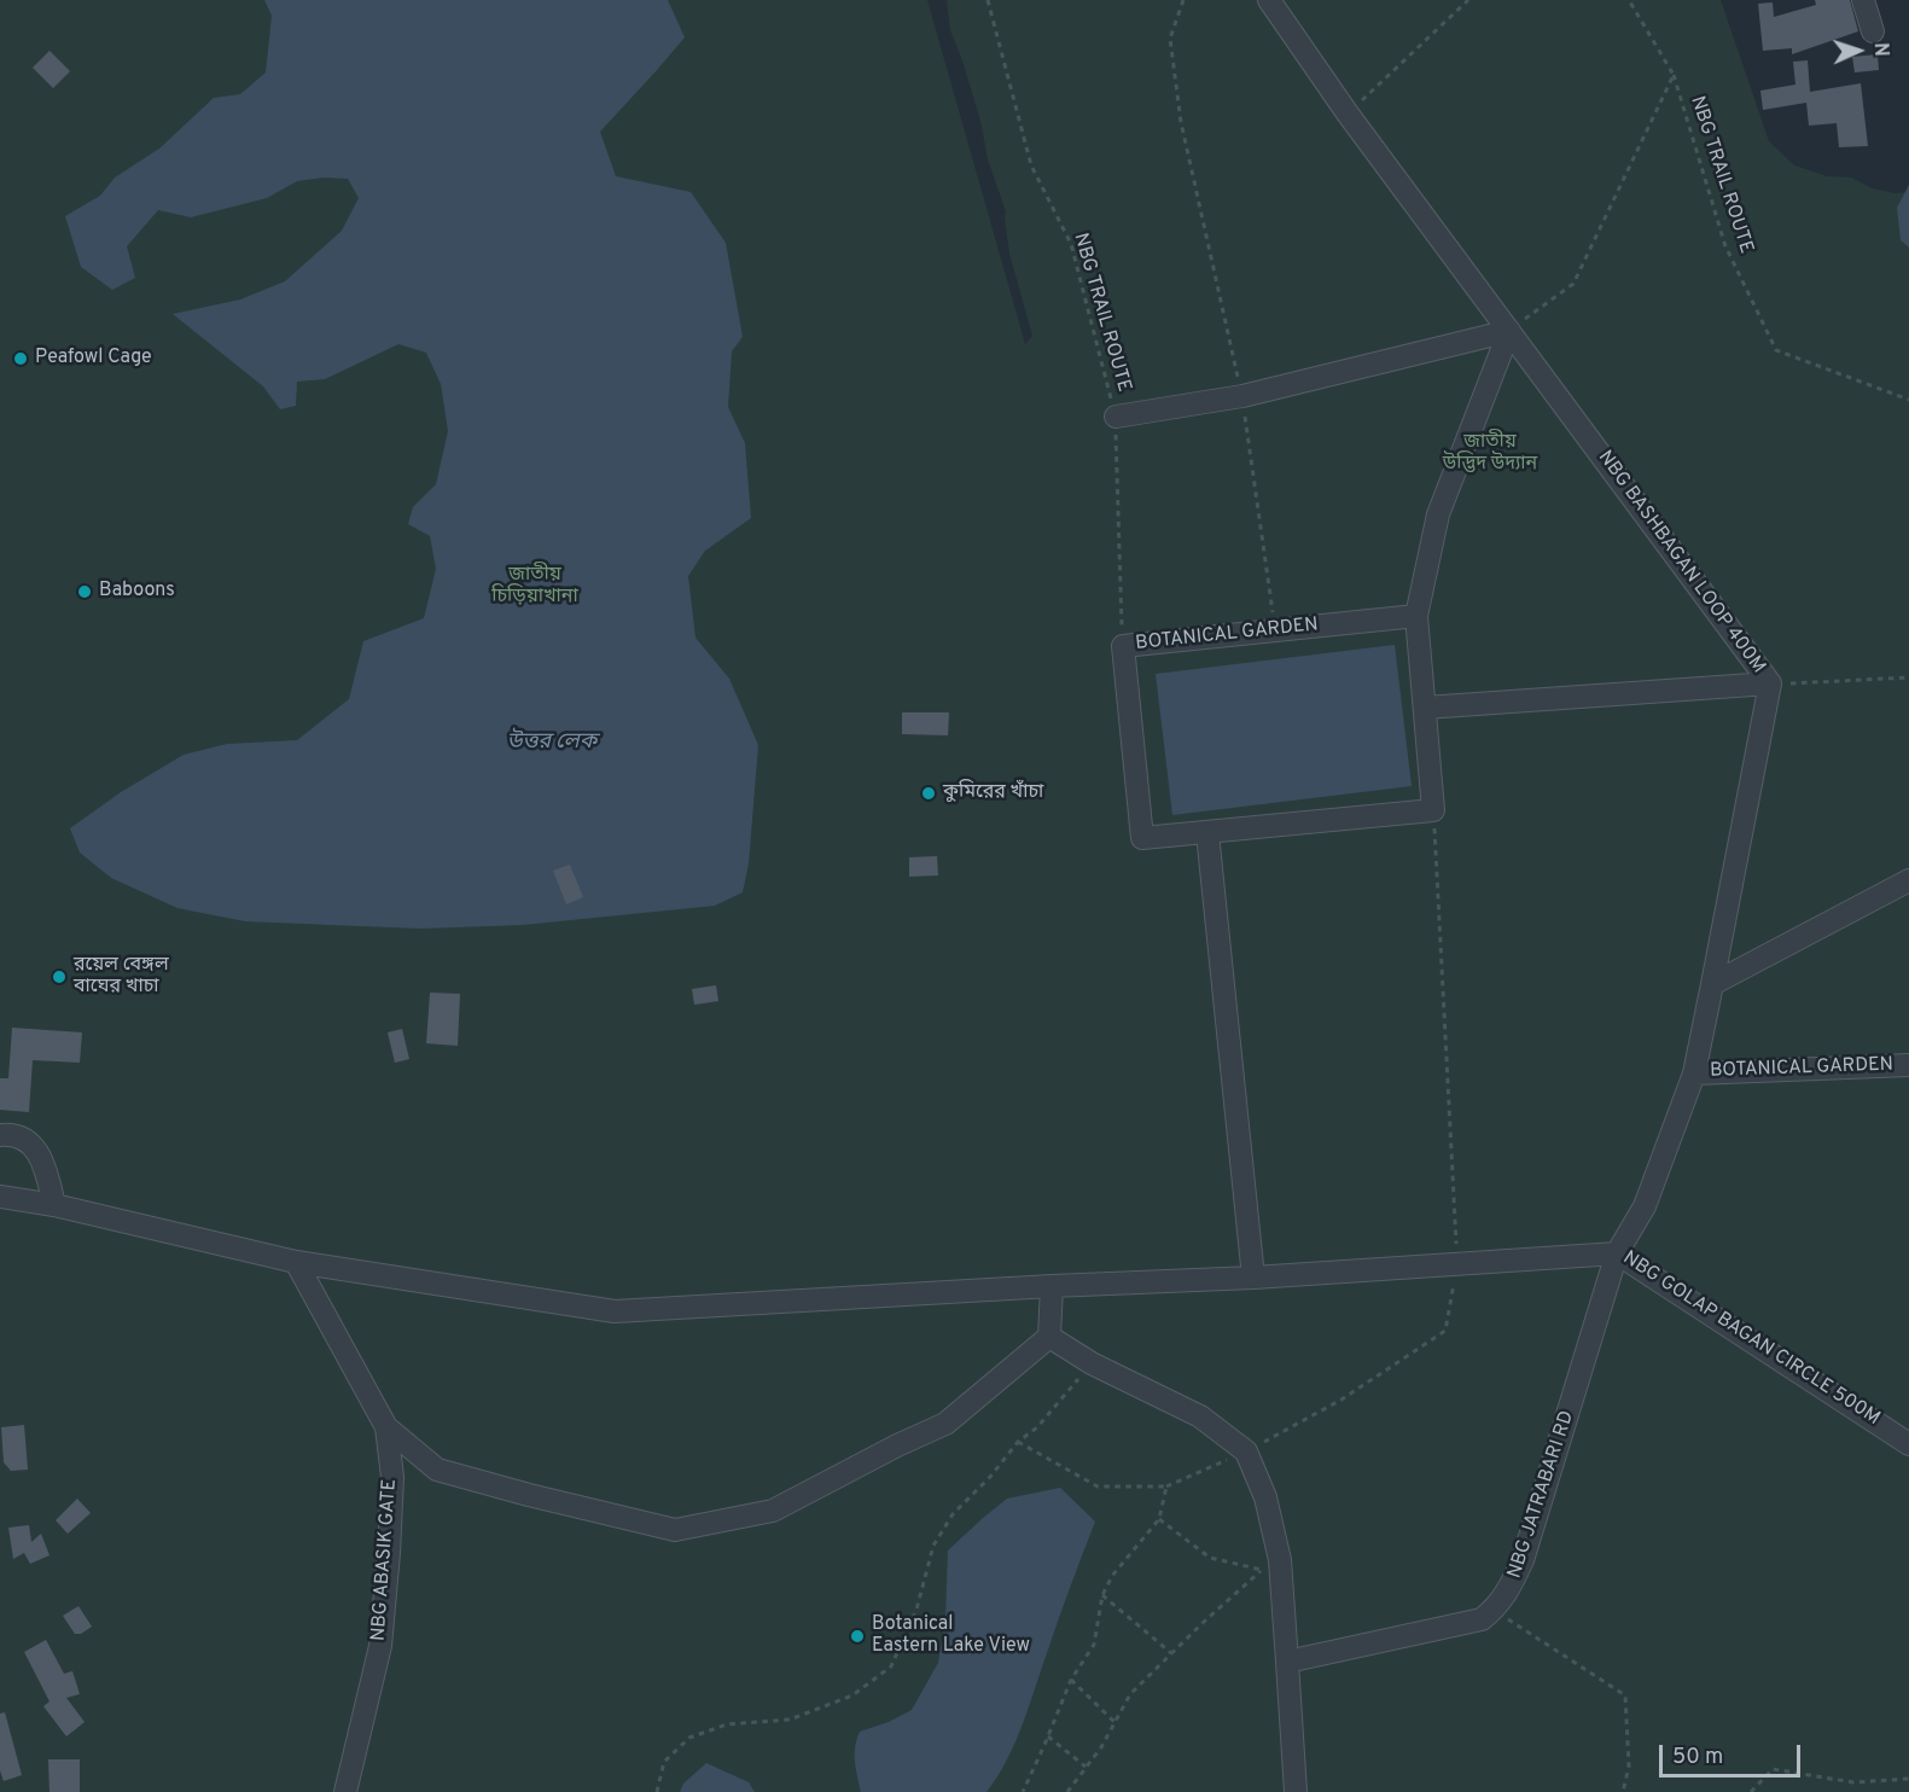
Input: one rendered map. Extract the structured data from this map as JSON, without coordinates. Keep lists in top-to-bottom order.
{
  "streets": {
    "street": [
      "NBG BASHBAGAN LOOP 400M",
      "BOTANICAL GARDEN",
      "NBG GOLAP BAGAN CIRCLE 500M",
      "NBG JATRABARI RD",
      "NBG ABASIK GATE"
    ],
    "path": ["NBG TRAIL ROUTE"]
  },
  "crossings": [
    ["NBG TRAIL ROUTE", "NBG BASHBAGAN LOOP 400M"],
    ["NBG TRAIL ROUTE", "BOTANICAL GARDEN"],
    ["BOTANICAL GARDEN", "NBG GOLAP BAGAN CIRCLE 500M"],
    ["NBG GOLAP BAGAN CIRCLE 500M", "NBG JATRABARI RD"]
  ],
  "water": ["উত্তর লেক"],
  "parks": ["জাতীয় উদ্ভিদ উদ্যান", "জাতীয় চিড়িয়াখানা"],
  "places": [
    "Peafowl Cage",
    "Baboons",
    "কুমিরের খাঁচা",
    "রয়েল বেঙ্গল বাঘের খাচা",
    "Botanical Eastern Lake View"
  ],
  "scale_bar": "50 m",
  "north": "right"
}
